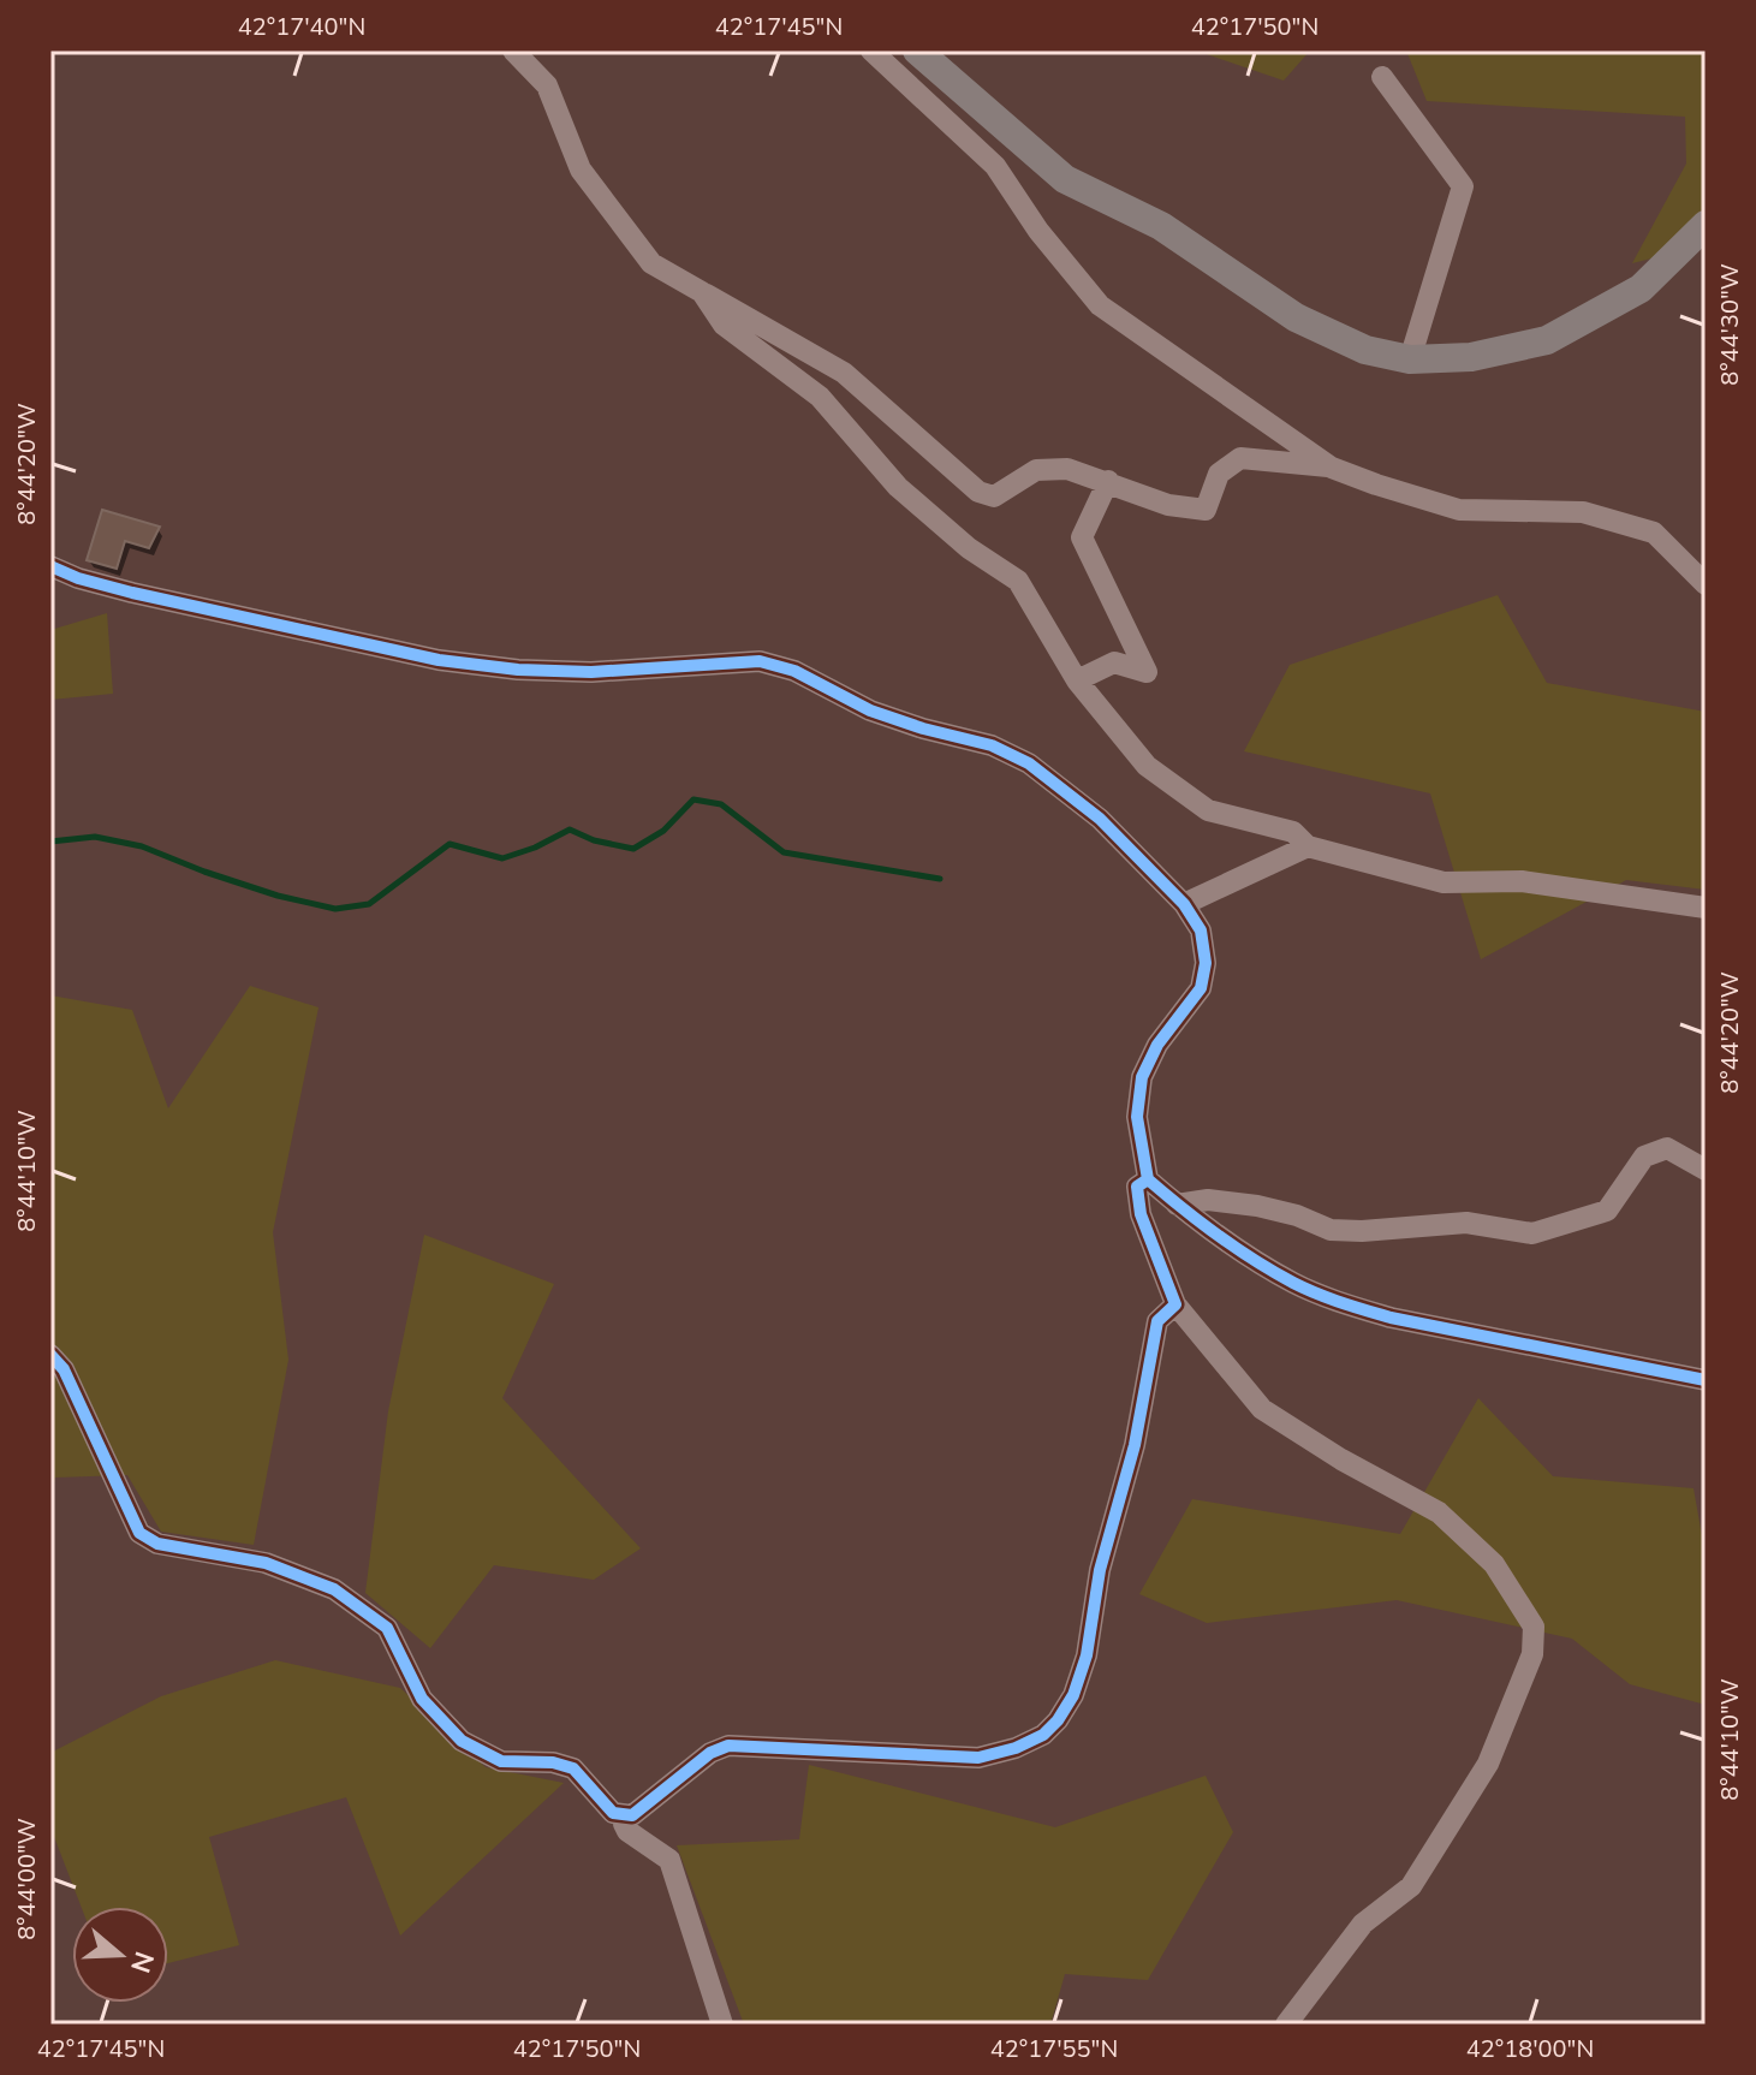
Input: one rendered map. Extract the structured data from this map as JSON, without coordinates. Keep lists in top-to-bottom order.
{
  "north": "right",
  "coordinates": [
    "42°17'40\"N",
    "42°17'45\"N",
    "42°17'50\"N",
    "8°44'30\"W",
    "8°44'20\"W",
    "8°44'10\"W",
    "8°44'00\"W",
    "42°17'55\"N",
    "42°18'00\"N"
  ]
}
